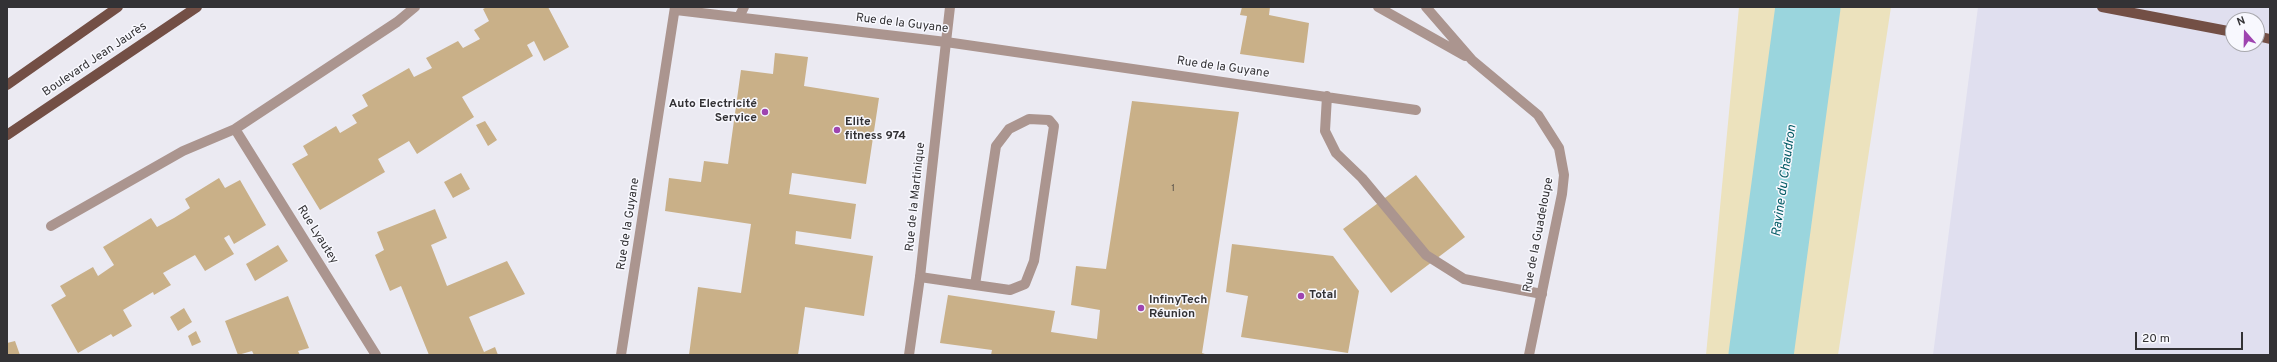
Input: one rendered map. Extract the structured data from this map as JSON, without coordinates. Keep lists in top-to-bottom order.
{
  "streets": {
    "main road": ["Boulevard Jean Jaurès"],
    "street": [
      "Rue de la Guyane",
      "Rue de la Martinique",
      "Rue Lyautey",
      "Rue de la Guadeloupe"
    ]
  },
  "crossings": [
    ["Rue de la Guyane", "Rue de la Martinique"]
  ],
  "water": ["Ravine du Chaudron"],
  "places": [
    "Auto Electricité Service",
    "Elite fitness 974",
    "Total",
    "InfinyTech Réunion"
  ],
  "house_numbers": ["1"],
  "scale_bar": "20 m",
  "north": "top"
}
